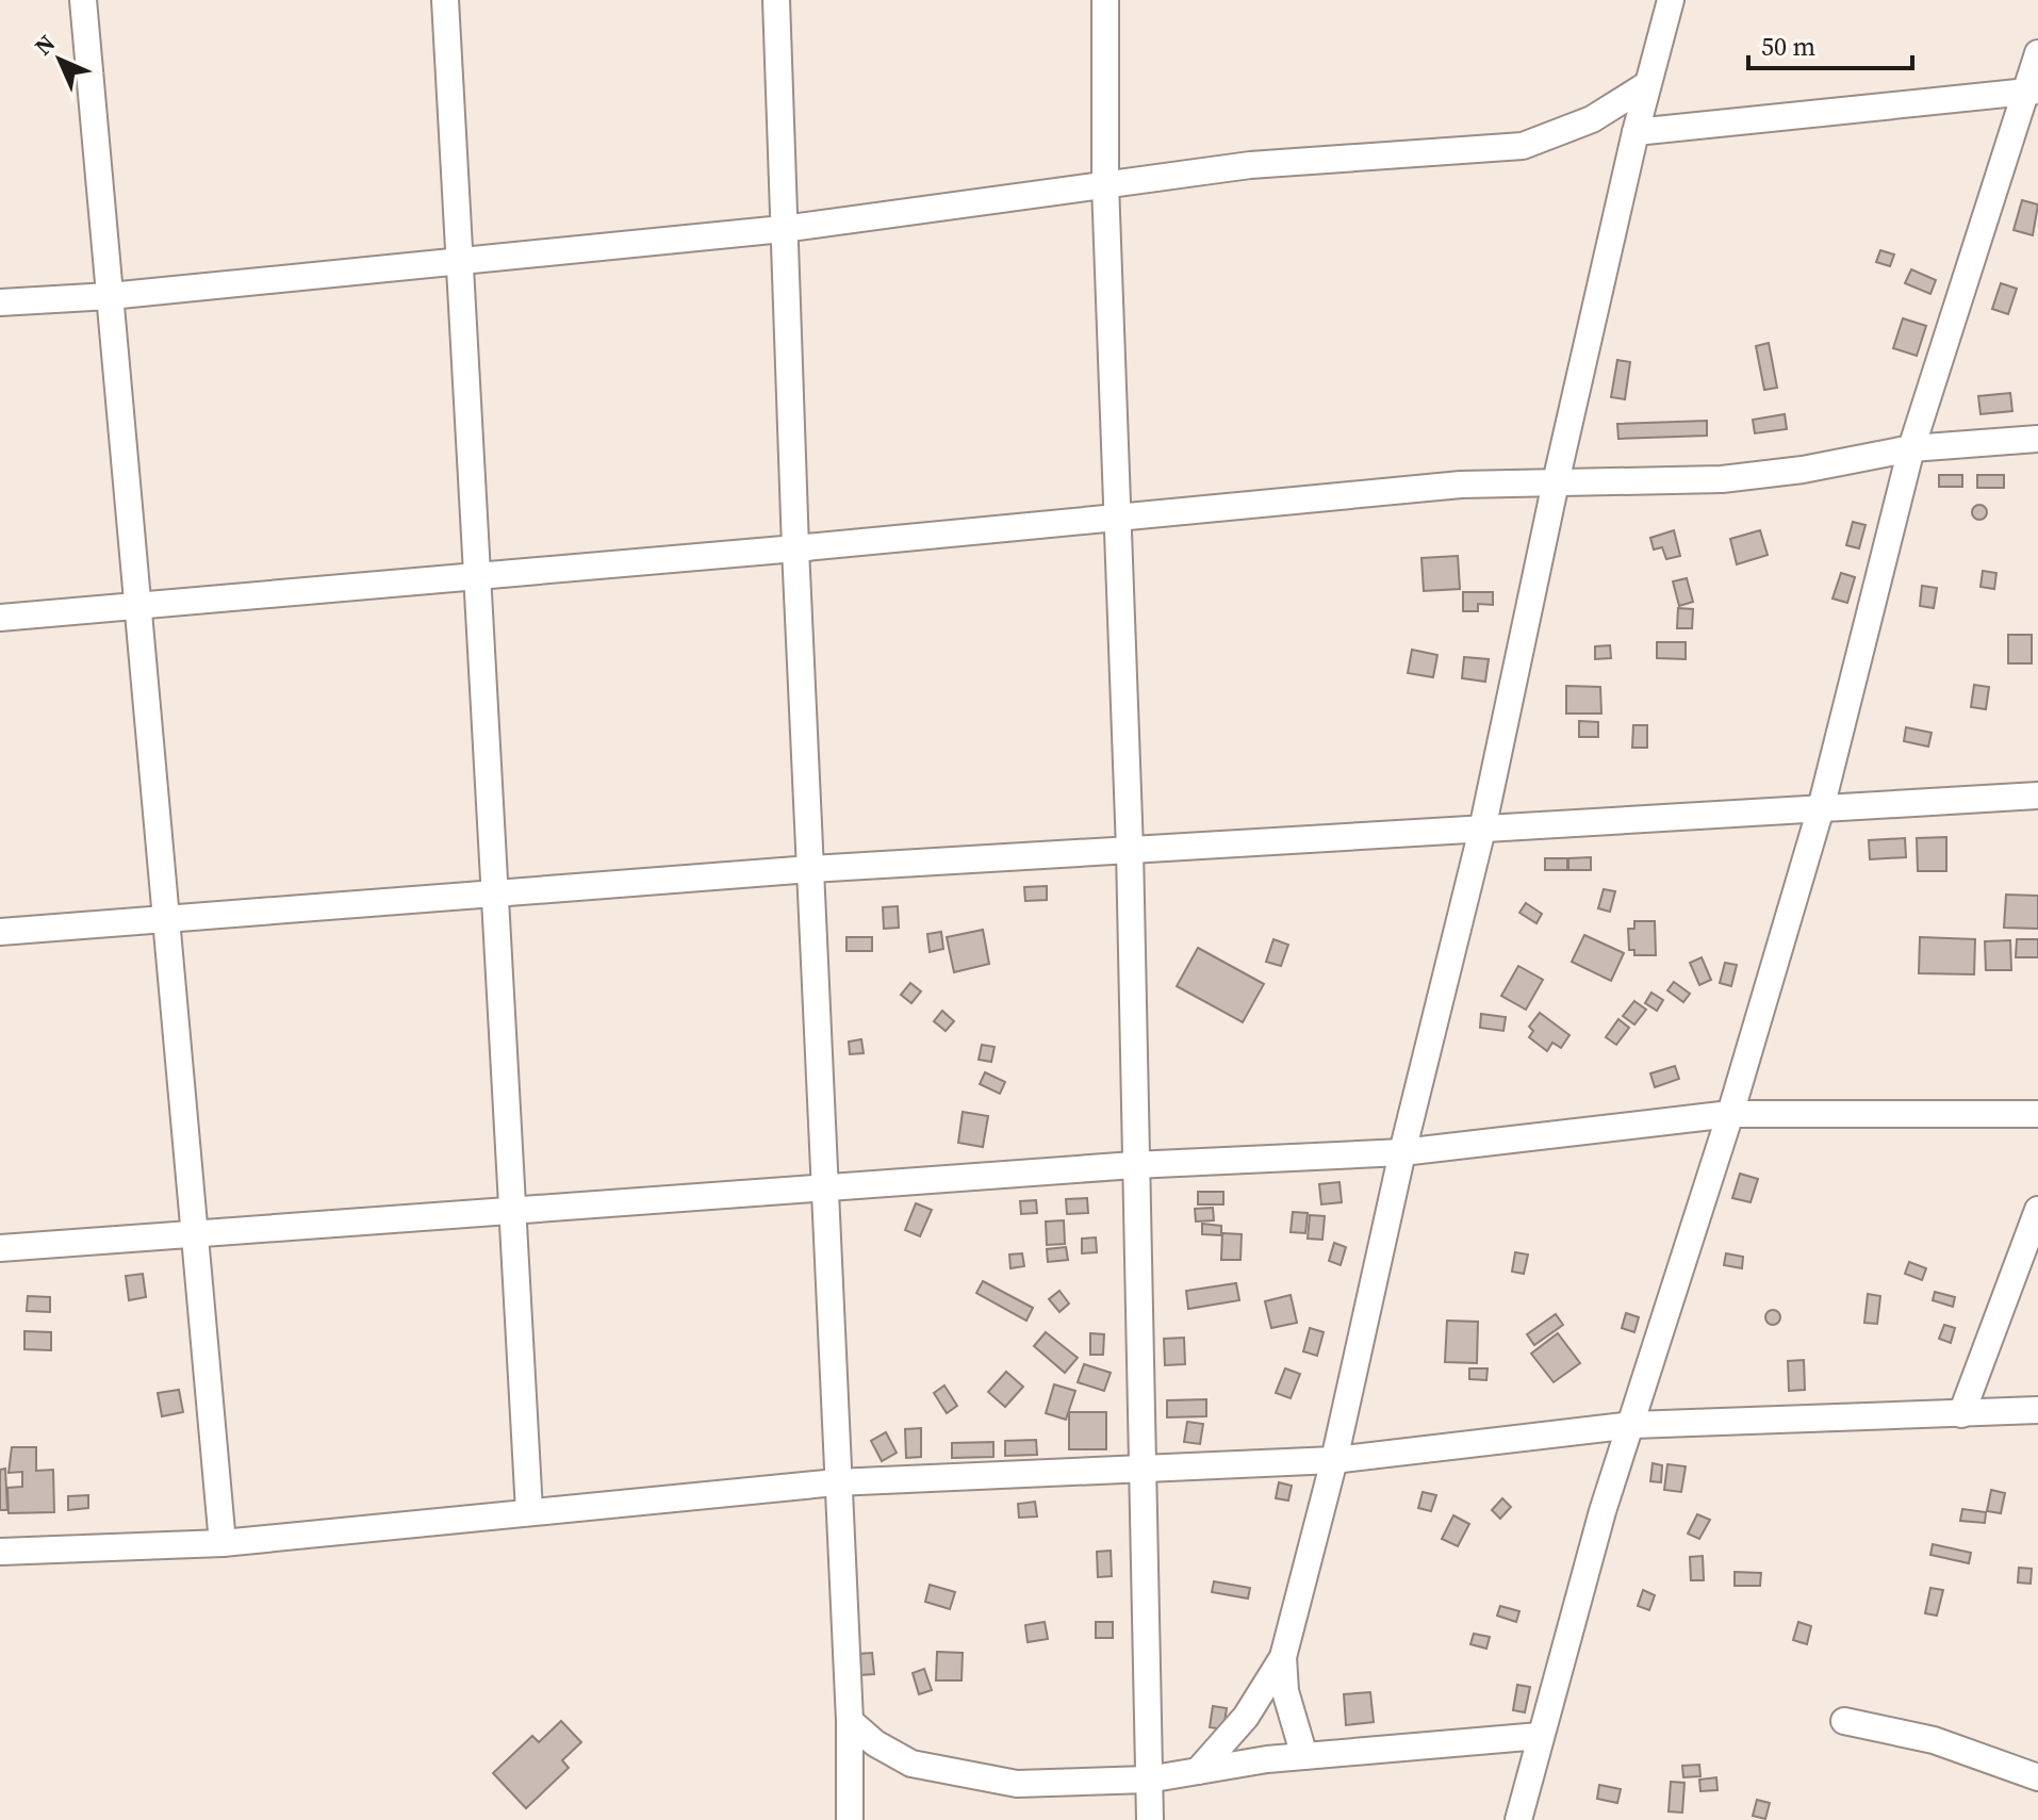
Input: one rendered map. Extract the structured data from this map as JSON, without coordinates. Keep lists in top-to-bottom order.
{
  "scale_bar": "50 m",
  "north": "top left"
}
